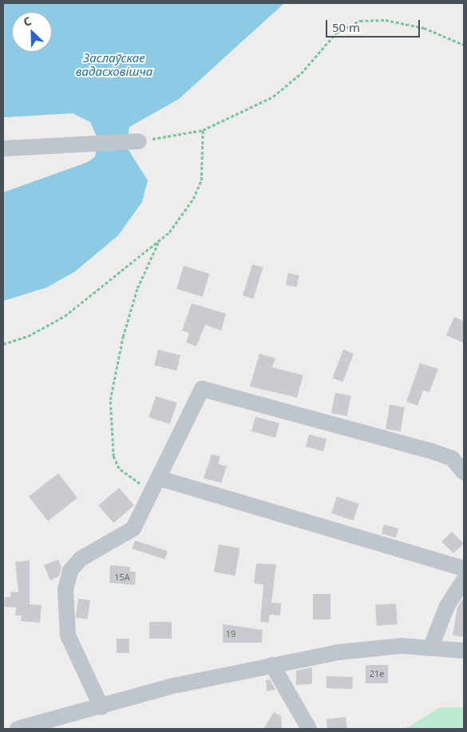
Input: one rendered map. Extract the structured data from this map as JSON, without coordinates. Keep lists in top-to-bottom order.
{
  "water": ["Заслаўскае вадасховішча"],
  "house_numbers": ["15А", "19", "21е"],
  "scale_bar": "50 m",
  "north": "top left"
}
